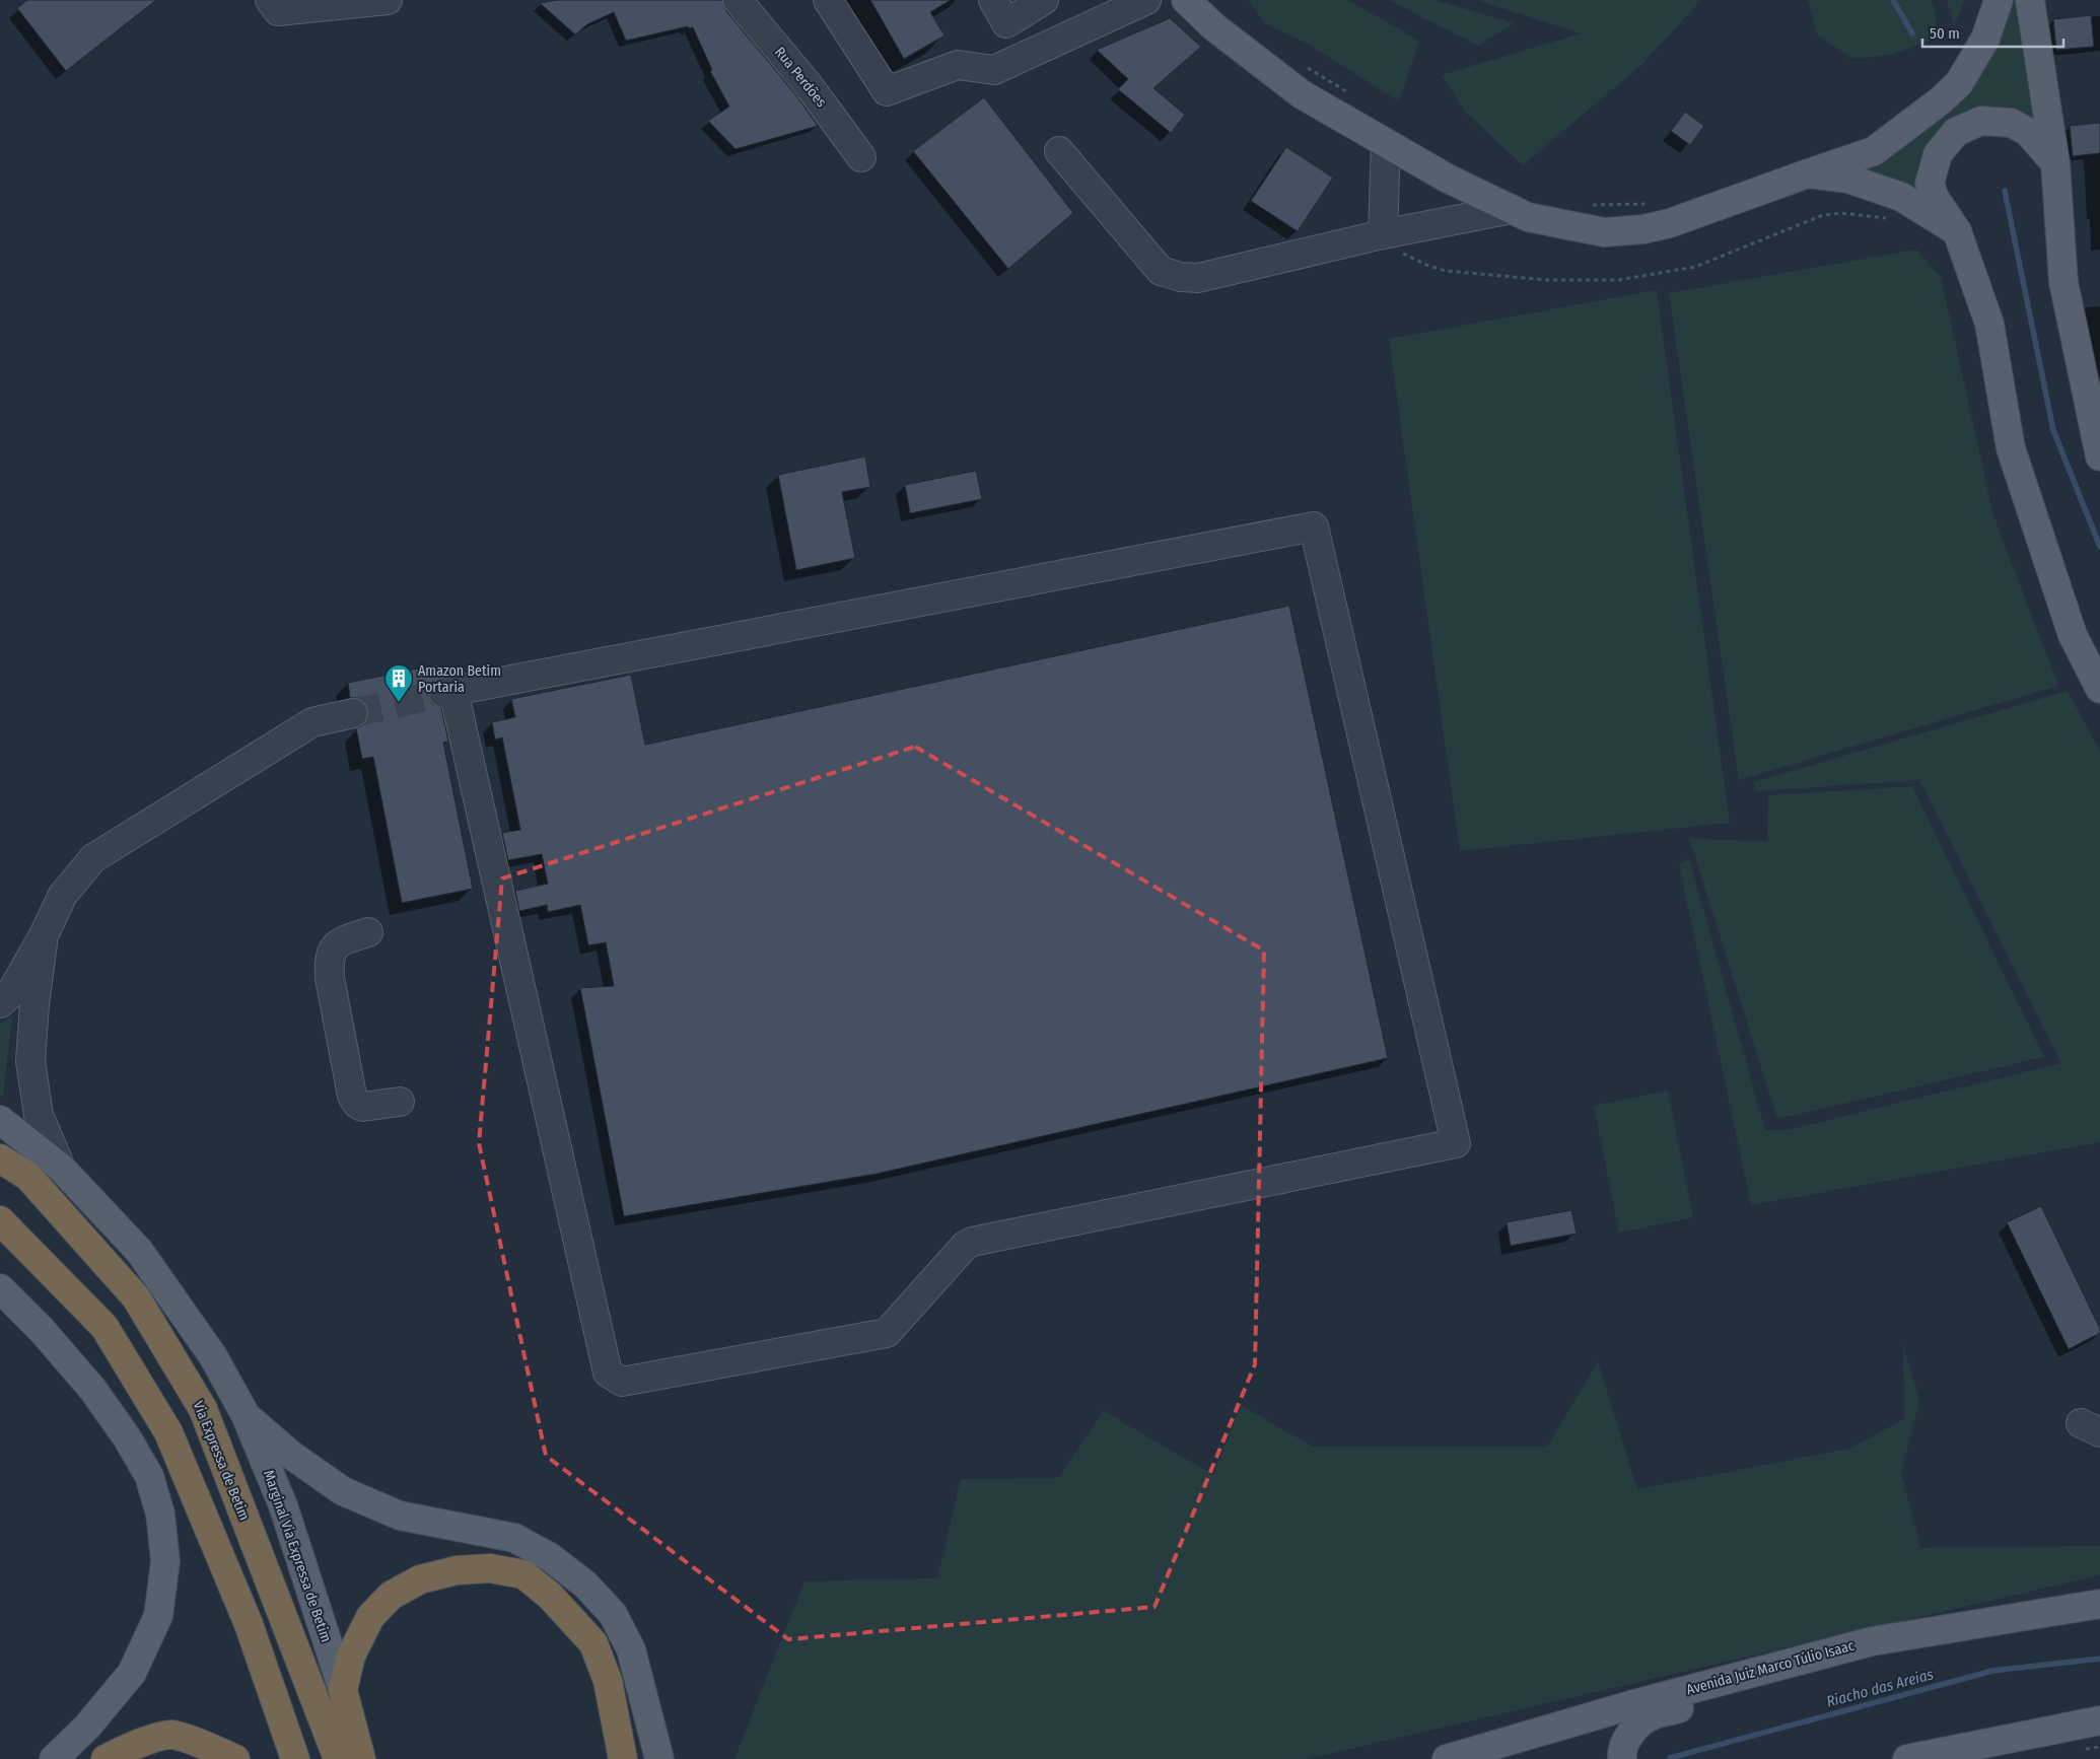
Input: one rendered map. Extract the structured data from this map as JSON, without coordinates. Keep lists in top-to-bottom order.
{
  "streets": {
    "highway": ["Via Expressa de Betim"],
    "main road": ["Marginal Via Expressa de Betim", "Avenida Juiz Marco Túlio Isaac"],
    "street": ["Rua Perdões"]
  },
  "water": ["Riacho das Areias"],
  "places": {
    "building": ["Amazon Betim Portaria"]
  },
  "scale_bar": "50 m"
}
